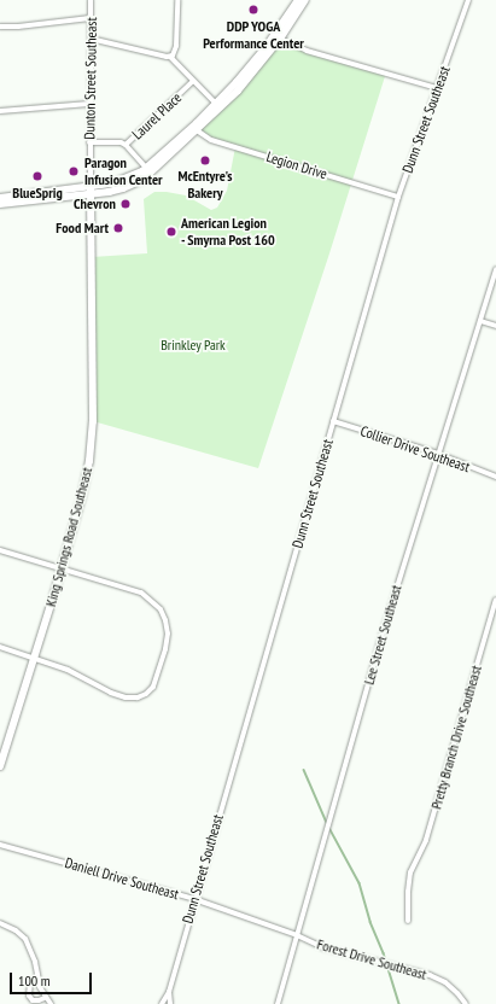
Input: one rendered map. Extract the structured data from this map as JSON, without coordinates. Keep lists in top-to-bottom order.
{
  "streets": {
    "main road": ["King Springs Road Southeast"],
    "street": [
      "Dunton Street Southeast",
      "Laurel Place",
      "Dunn Street Southeast",
      "Legion Drive",
      "Collier Drive Southeast",
      "Lee Street Southeast",
      "Pretty Branch Drive Southeast",
      "Daniell Drive Southeast",
      "Forest Drive Southeast"
    ]
  },
  "crossings": [
    ["Dunton Street Southeast", "Laurel Place"],
    ["Dunton Street Southeast", "King Springs Road Southeast"],
    ["Dunn Street Southeast", "Legion Drive"],
    ["Dunn Street Southeast", "Collier Drive Southeast"],
    ["Dunn Street Southeast", "Daniell Drive Southeast"],
    ["Collier Drive Southeast", "Lee Street Southeast"],
    ["Lee Street Southeast", "Daniell Drive Southeast"],
    ["Lee Street Southeast", "Forest Drive Southeast"],
    ["Daniell Drive Southeast", "Forest Drive Southeast"]
  ],
  "parks": ["Brinkley Park"],
  "places": [
    "DDP YOGA Performance Center",
    "McEntyre's Bakery",
    "Paragon Infusion Center",
    "BlueSprig",
    "Chevron",
    "Food Mart",
    "American Legion - Smyrna Post 160"
  ],
  "scale_bar": "100 m"
}
